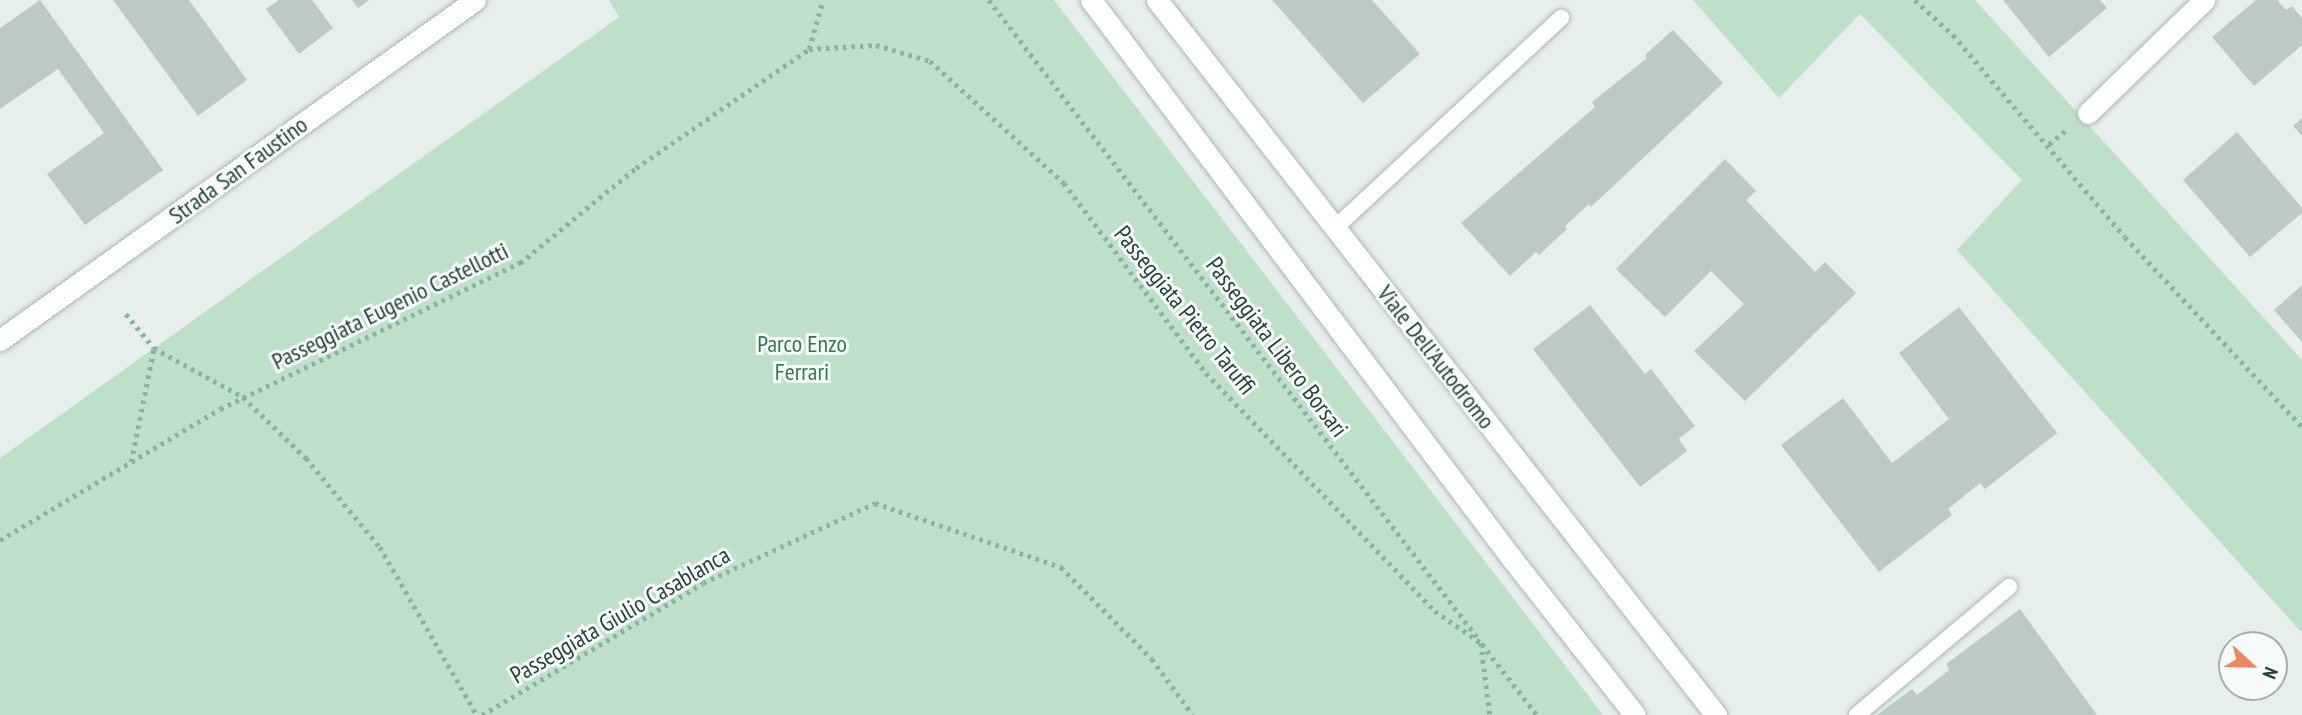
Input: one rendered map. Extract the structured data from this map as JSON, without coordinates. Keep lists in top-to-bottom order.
{
  "streets": {
    "street": ["Strada San Faustino", "Viale Dell'Autodromo"],
    "path": [
      "Passeggiata Eugenio Castellotti",
      "Passeggiata Pietro Taruffi",
      "Passeggiata Libero Borsari",
      "Passeggiata Giulio Casablanca"
    ]
  },
  "crossings": [
    ["Passeggiata Eugenio Castellotti", "Passeggiata Pietro Taruffi"],
    ["Passeggiata Pietro Taruffi", "Passeggiata Libero Borsari"]
  ],
  "parks": ["Parco Enzo Ferrari"],
  "north": "right"
}
